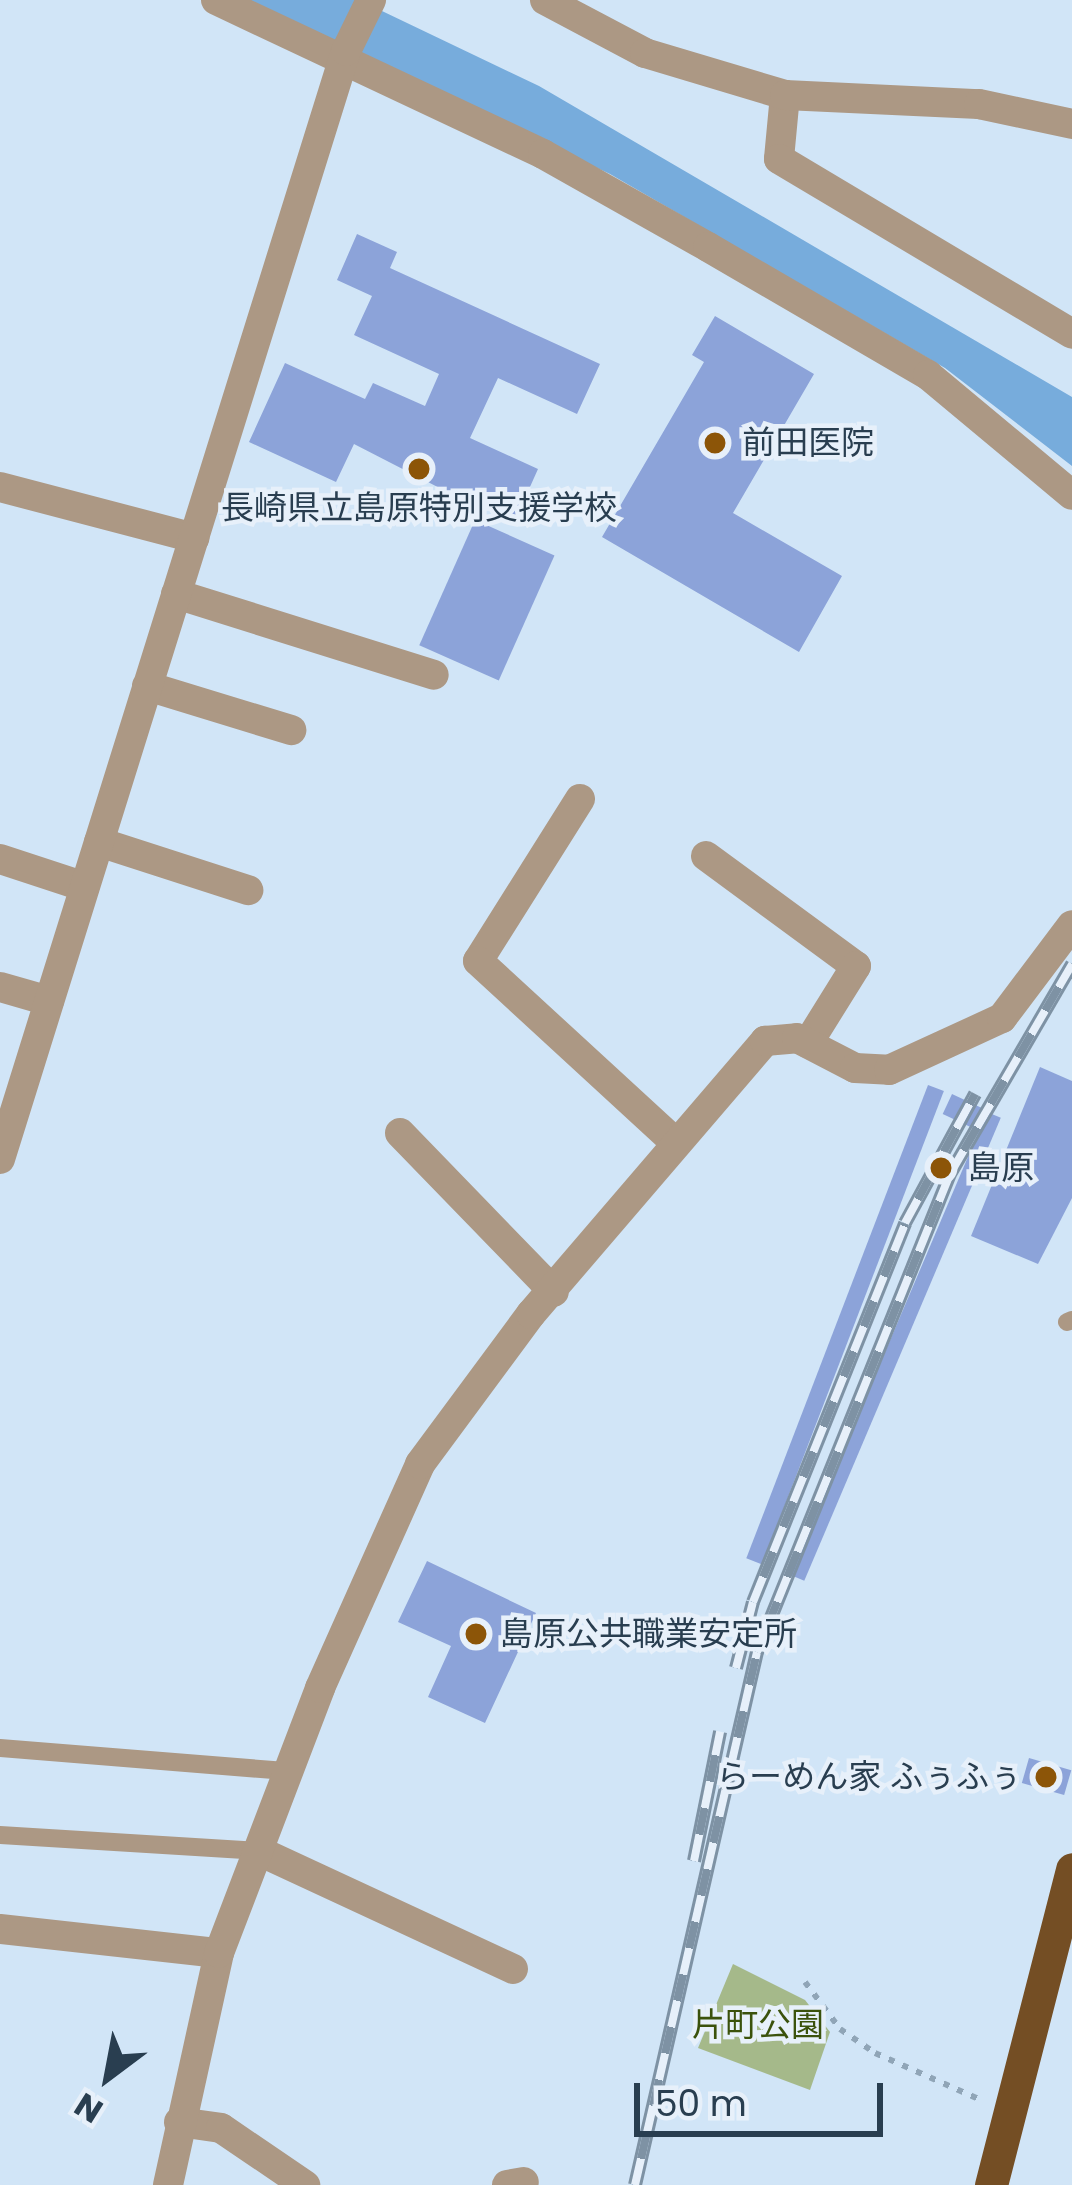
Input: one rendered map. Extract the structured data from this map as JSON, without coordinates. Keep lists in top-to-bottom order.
{
  "parks": ["片町公園"],
  "places": [
    "前田医院",
    "長崎県立島原特別支援学校",
    "島原",
    "島原公共職業安定所",
    "らーめん家 ふぅふぅ"
  ],
  "scale_bar": "50 m",
  "north": "bottom left"
}
